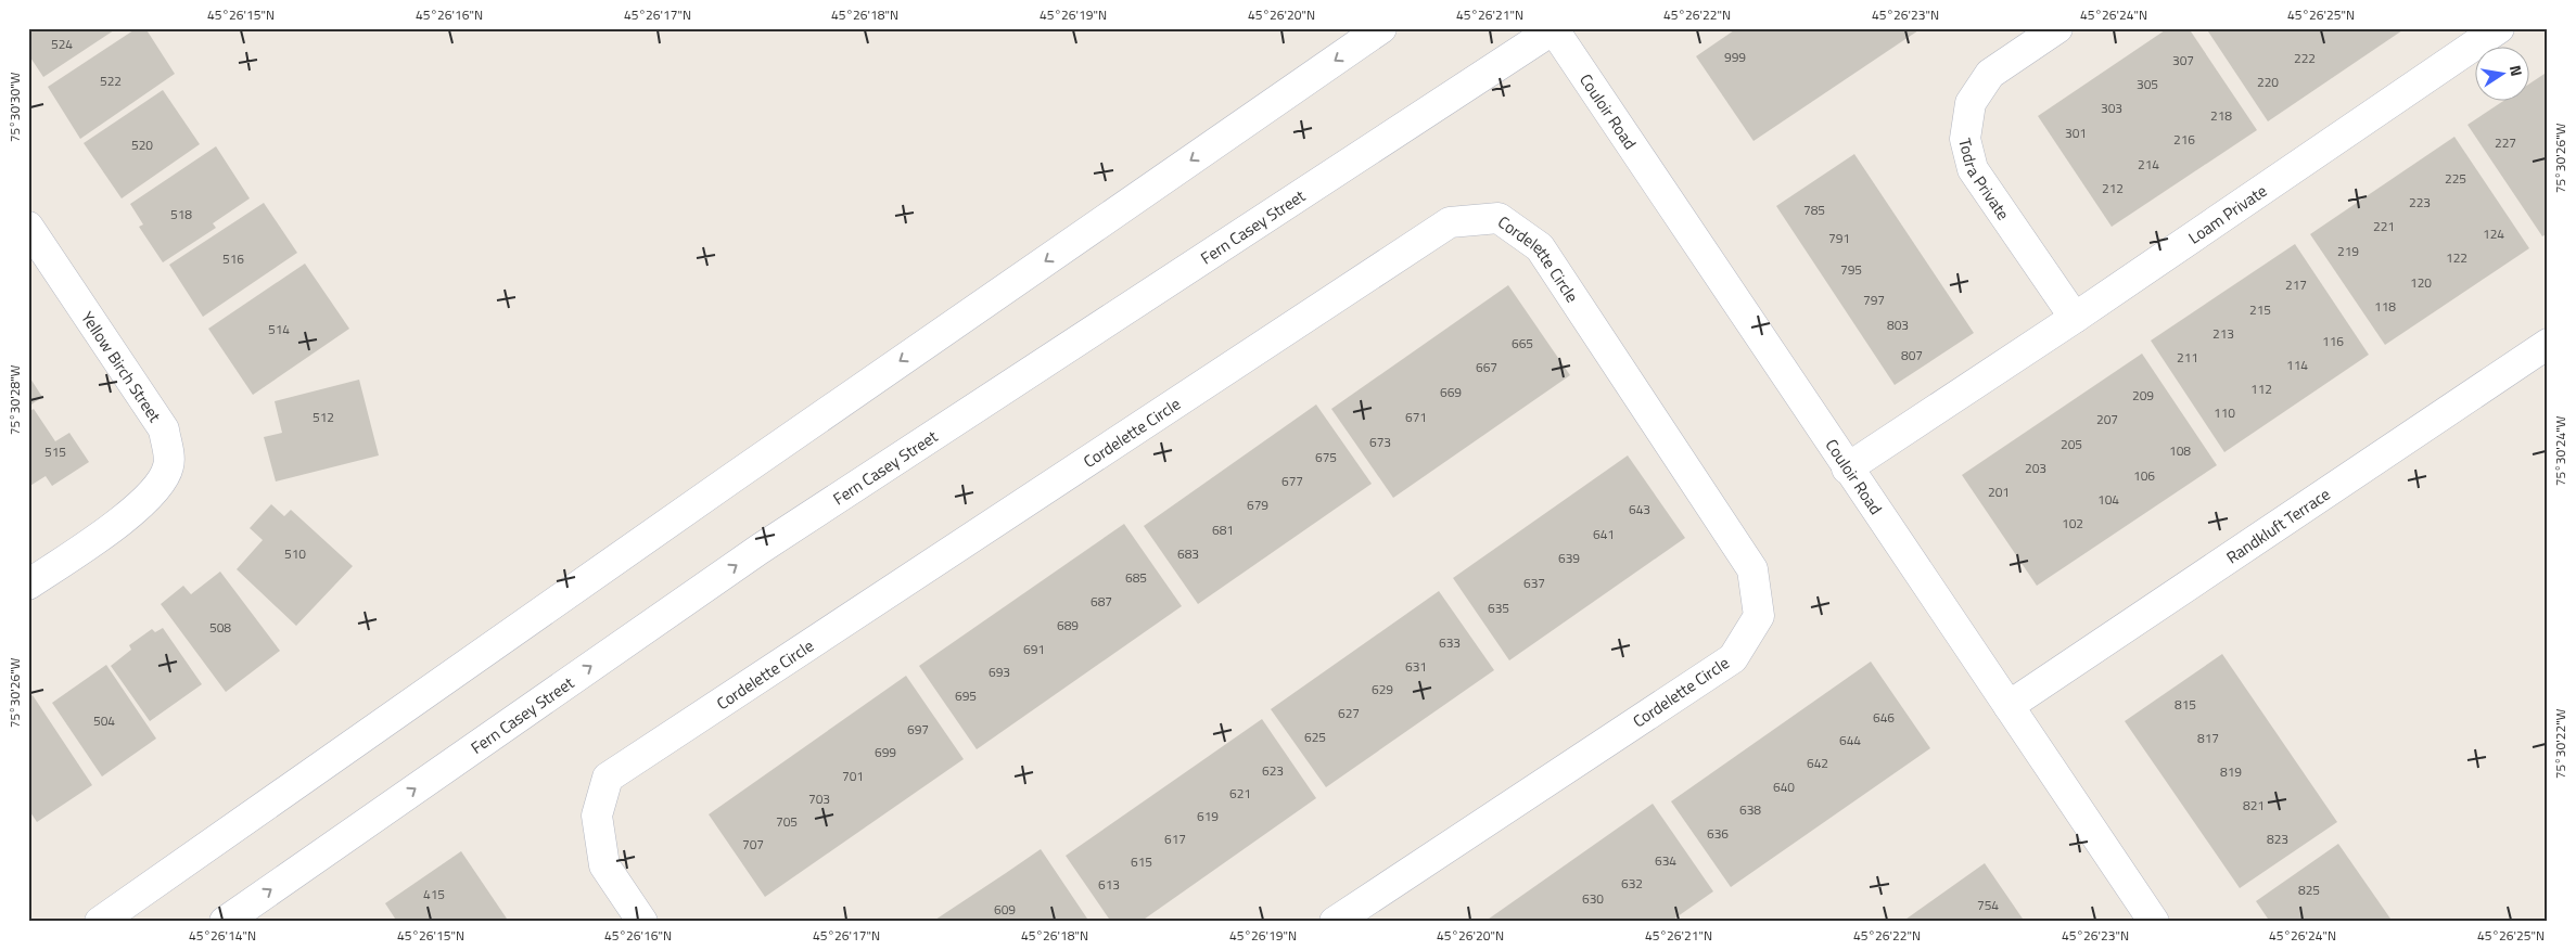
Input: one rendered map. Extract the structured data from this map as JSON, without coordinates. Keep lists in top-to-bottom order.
{
  "streets": {
    "street": [
      "Couloir Road",
      "Todra Private",
      "Loam Private",
      "Fern Casey Street",
      "Cordelette Circle",
      "Yellow Birch Street",
      "Randkluft Terrace"
    ]
  },
  "crossings": [
    ["Couloir Road", "Loam Private"],
    ["Couloir Road", "Fern Casey Street"],
    ["Couloir Road", "Randkluft Terrace"],
    ["Todra Private", "Loam Private"]
  ],
  "house_numbers": [
    "524",
    "999",
    "222",
    "307",
    "522",
    "220",
    "305",
    "303",
    "218",
    "301",
    "216",
    "227",
    "520",
    "214",
    "225",
    "212",
    "223",
    "785",
    "518",
    "221",
    "124",
    "791",
    "219",
    "122",
    "516",
    "795",
    "120",
    "217",
    "797",
    "118",
    "215",
    "803",
    "514",
    "213",
    "116",
    "665",
    "807",
    "211",
    "114",
    "667",
    "112",
    "669",
    "209",
    "110",
    "512",
    "671",
    "207",
    "673",
    "205",
    "108",
    "515",
    "675",
    "203",
    "106",
    "677",
    "201",
    "104",
    "679",
    "643",
    "102",
    "681",
    "641",
    "510",
    "683",
    "639",
    "685",
    "637",
    "687",
    "635",
    "689",
    "508",
    "633",
    "691",
    "631",
    "693",
    "629",
    "695",
    "815",
    "627",
    "646",
    "504",
    "697",
    "625",
    "817",
    "644",
    "699",
    "642",
    "623",
    "819",
    "701",
    "640",
    "621",
    "703",
    "821",
    "638",
    "619",
    "705",
    "636",
    "617",
    "823",
    "707",
    "634",
    "615",
    "632",
    "613",
    "825",
    "415",
    "630",
    "754",
    "609"
  ],
  "north": "right",
  "coordinates": [
    "45°26'15\"N",
    "45°26'16\"N",
    "45°26'17\"N",
    "45°26'18\"N",
    "45°26'19\"N",
    "45°26'20\"N",
    "45°26'21\"N",
    "45°26'22\"N",
    "45°26'23\"N",
    "45°26'24\"N",
    "45°26'25\"N",
    "75°30'30\"W",
    "75°30'26\"W",
    "75°30'28\"W",
    "75°30'24\"W",
    "75°30'22\"W",
    "45°26'14\"N"
  ]
}
